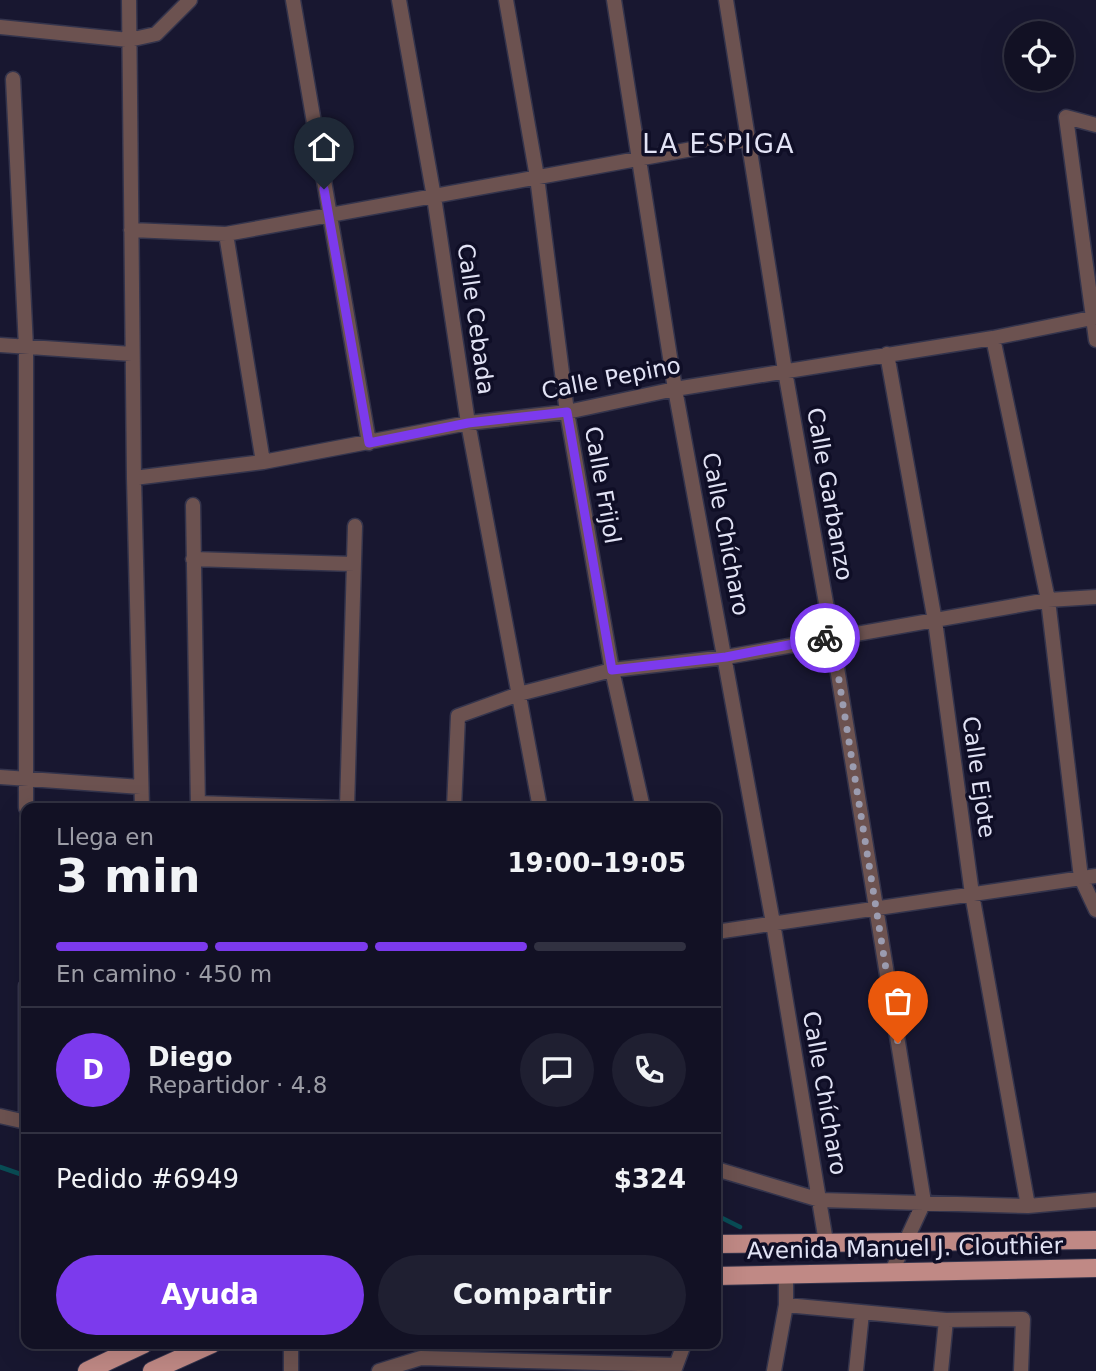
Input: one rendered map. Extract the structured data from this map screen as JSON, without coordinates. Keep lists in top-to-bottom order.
{
  "streets": {
    "main road": ["Avenida Manuel J. Clouthier"],
    "street": [
      "Calle Cebada",
      "Calle Pepino",
      "Calle Frijol",
      "Calle Garbanzo",
      "Calle Chícharo",
      "Calle Ejote"
    ]
  },
  "crossings": [
    ["Calle Cebada", "Calle Pepino"],
    ["Calle Pepino", "Calle Frijol"],
    ["Calle Pepino", "Calle Garbanzo"],
    ["Calle Pepino", "Calle Chícharo"],
    ["Calle Pepino", "Calle Ejote"],
    ["Calle Chícharo", "Avenida Manuel J. Clouthier"]
  ],
  "districts": ["LA ESPIGA"],
  "page": {
    "heading": ["3 min", "Llega en", "19:00–19:05"],
    "panel": [
      "Diego",
      "Repartidor · 4.8",
      "Pedido #6949",
      "$324"
    ],
    "bar": "En camino · 450 m",
    "round": "D",
    "buttons": ["Ayuda", "Compartir"]
  }
}
